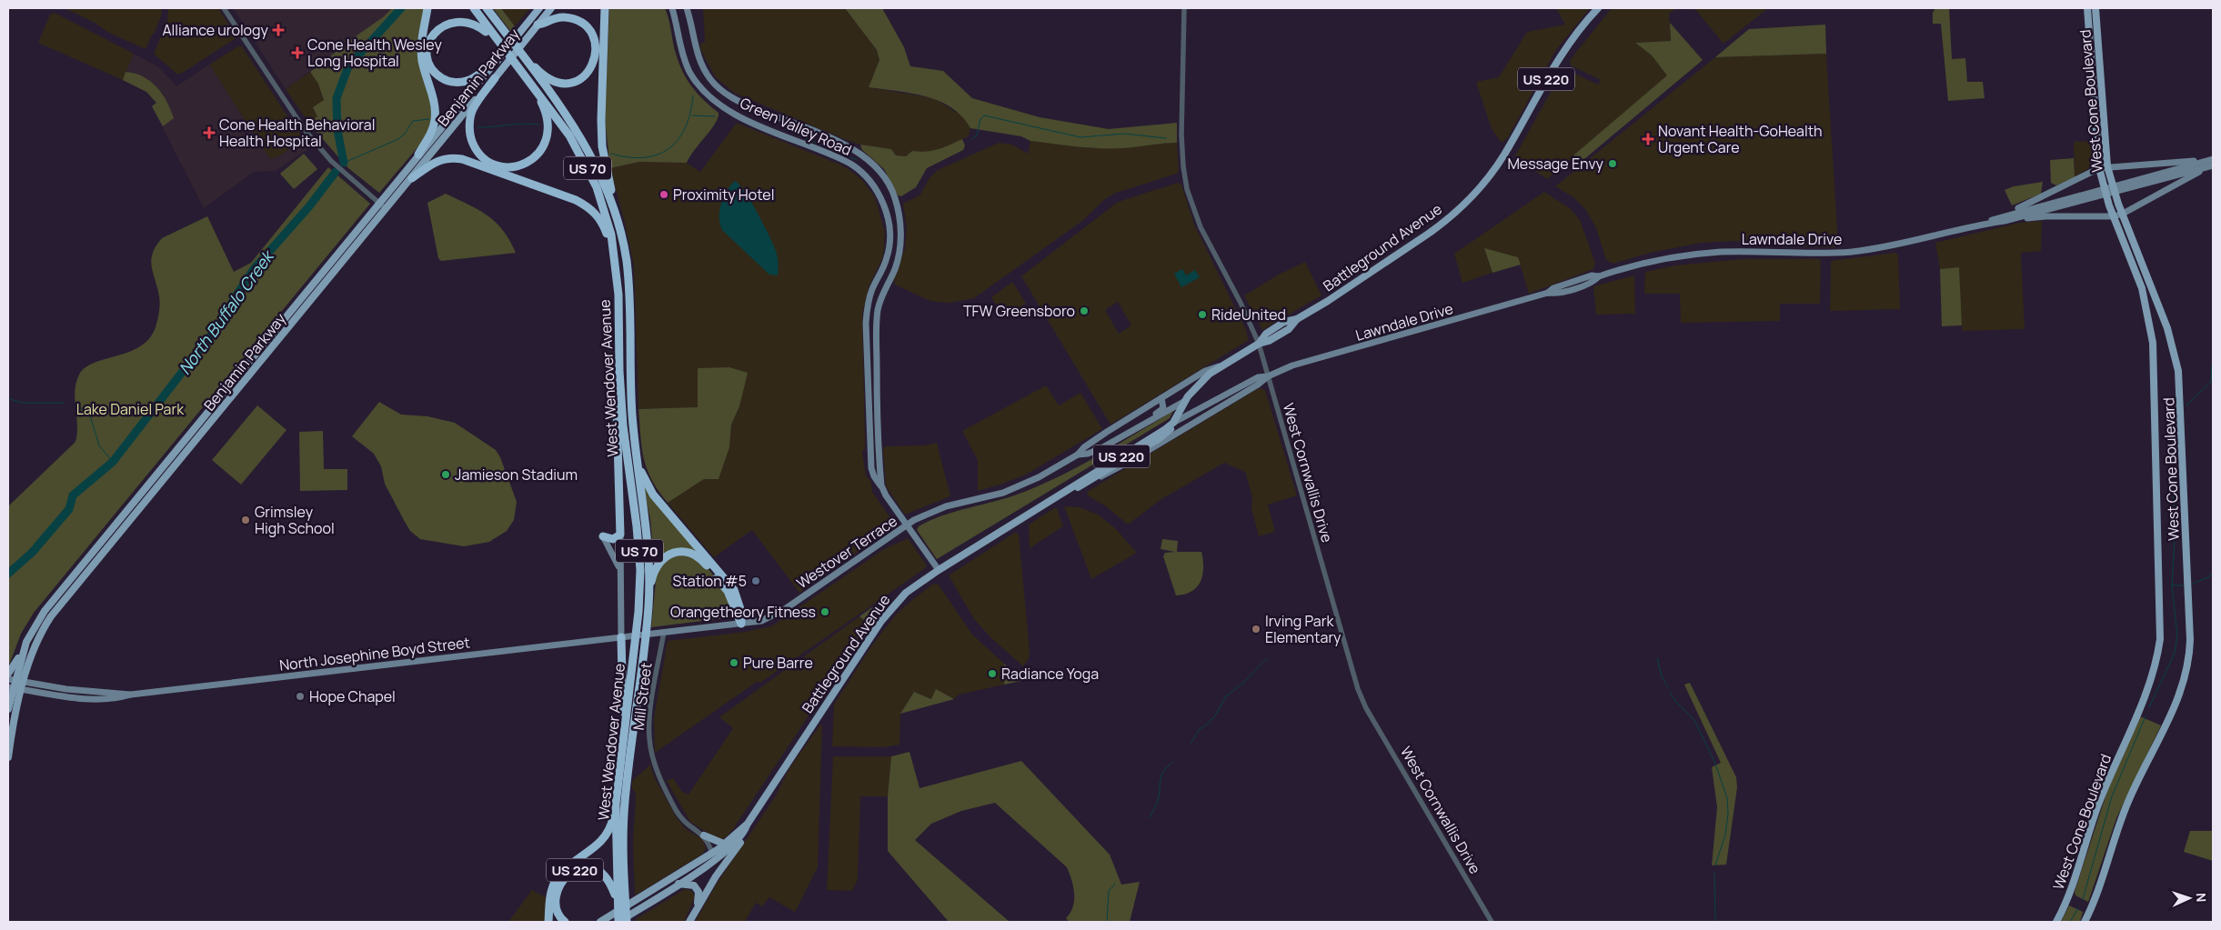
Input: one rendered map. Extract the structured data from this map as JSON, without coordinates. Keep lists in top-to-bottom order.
{
  "streets": {
    "highway": [
      "Benjamin Parkway",
      "US 220",
      "US 70",
      "West Wendover Avenue"
    ],
    "main road": [
      "West Cone Boulevard",
      "Green Valley Road",
      "Lawndale Drive",
      "Battleground Avenue",
      "Westover Terrace",
      "North Josephine Boyd Street"
    ],
    "street": ["West Cornwallis Drive", "Mill Street"]
  },
  "crossings": [
    ["Benjamin Parkway", "North Josephine Boyd Street"],
    ["US 220", "Battleground Avenue"],
    ["US 220", "West Wendover Avenue"],
    ["Green Valley Road", "Battleground Avenue"],
    ["Green Valley Road", "Westover Terrace"],
    ["Lawndale Drive", "Battleground Avenue"],
    ["Lawndale Drive", "West Cornwallis Drive"],
    ["Battleground Avenue", "West Wendover Avenue"],
    ["Battleground Avenue", "West Cornwallis Drive"],
    ["Battleground Avenue", "Westover Terrace"],
    ["Westover Terrace", "North Josephine Boyd Street"],
    ["Westover Terrace", "Mill Street"]
  ],
  "water": ["North Buffalo Creek"],
  "parks": ["Lake Daniel Park"],
  "places": {
    "health": [
      "Alliance urology",
      "Cone Health Wesley Long Hospital",
      "Cone Health Behavioral Health Hospital",
      "Novant Health-GoHealth Urgent Care"
    ],
    "other": [
      "Message Envy",
      "Proximity Hotel",
      "TFW Greensboro",
      "RideUnited",
      "Jamieson Stadium",
      "Grimsley High School",
      "Station #5",
      "Orangetheory Fitness",
      "Irving Park Elementary",
      "Pure Barre",
      "Radiance Yoga",
      "Hope Chapel"
    ]
  },
  "north": "right"
}
